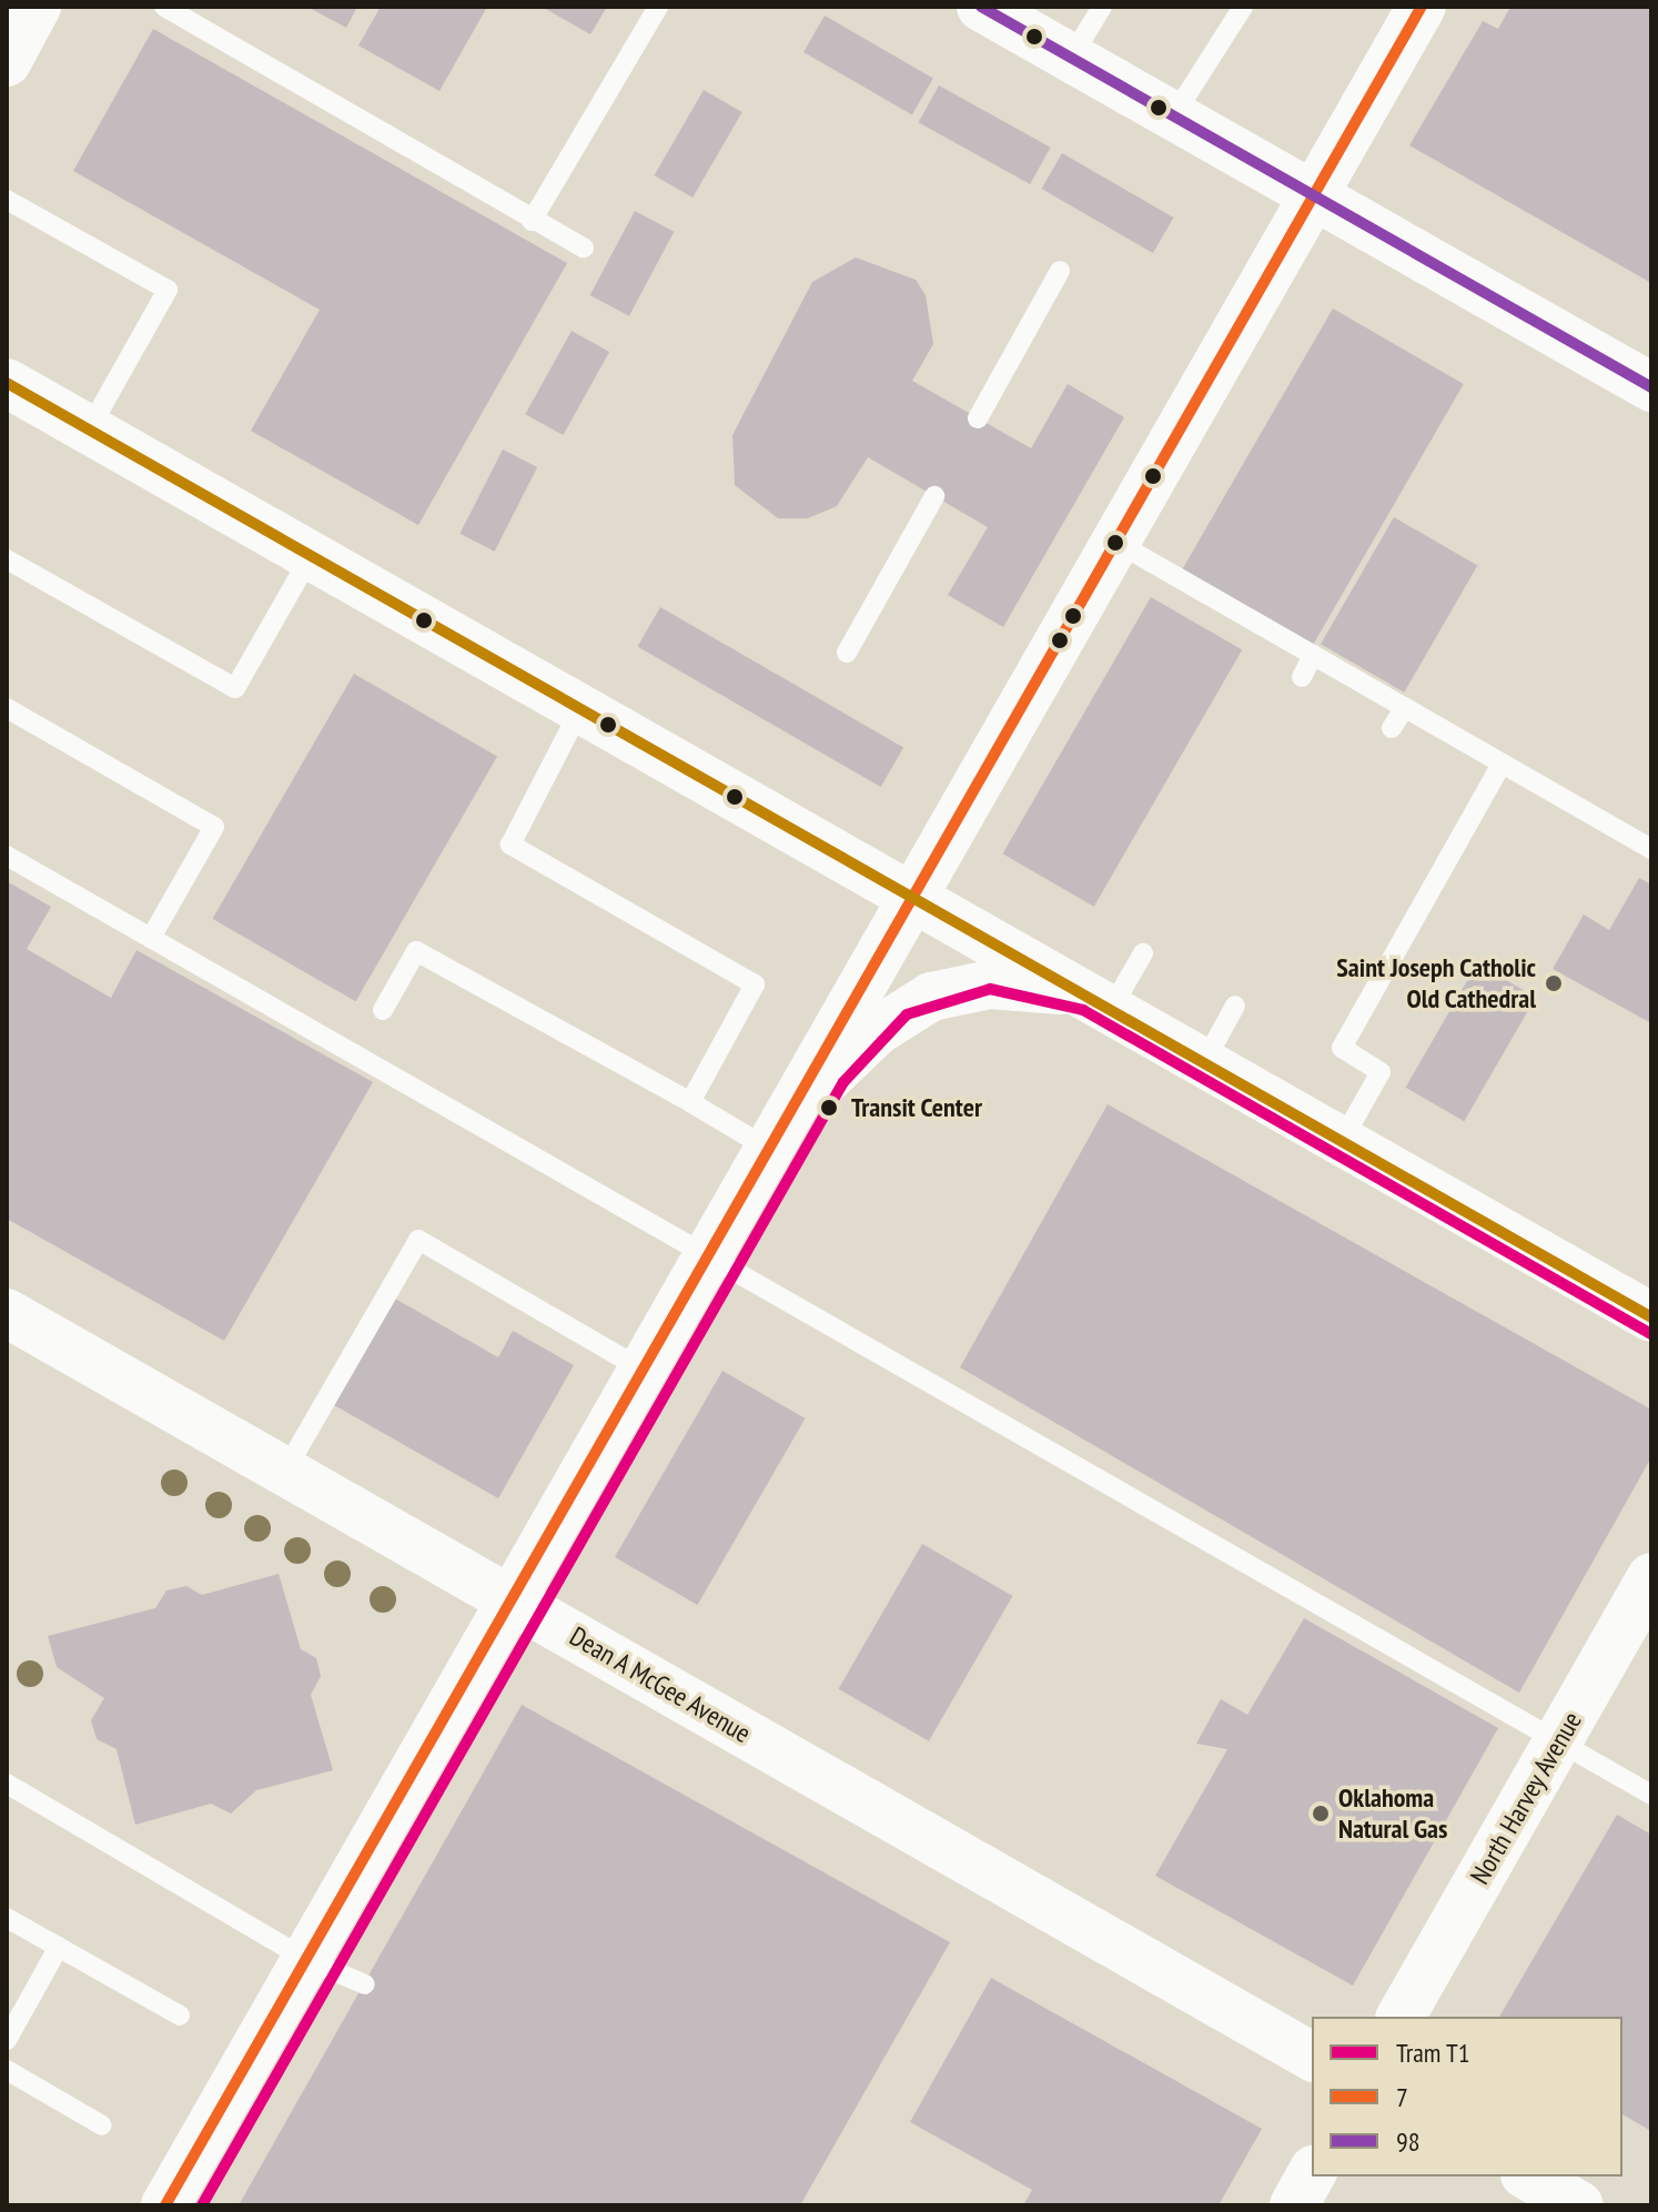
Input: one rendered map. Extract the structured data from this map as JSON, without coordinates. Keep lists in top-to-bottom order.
{
  "streets": {
    "main road": ["Dean A McGee Avenue", "North Harvey Avenue"]
  },
  "places": ["Saint Joseph Catholic Old Cathedral", "Transit Center", "Oklahoma Natural Gas"],
  "lines": ["transit line 7", "transit line 98", "tram line T1"],
  "legend": ["Tram T1", "7", "98"]
}
